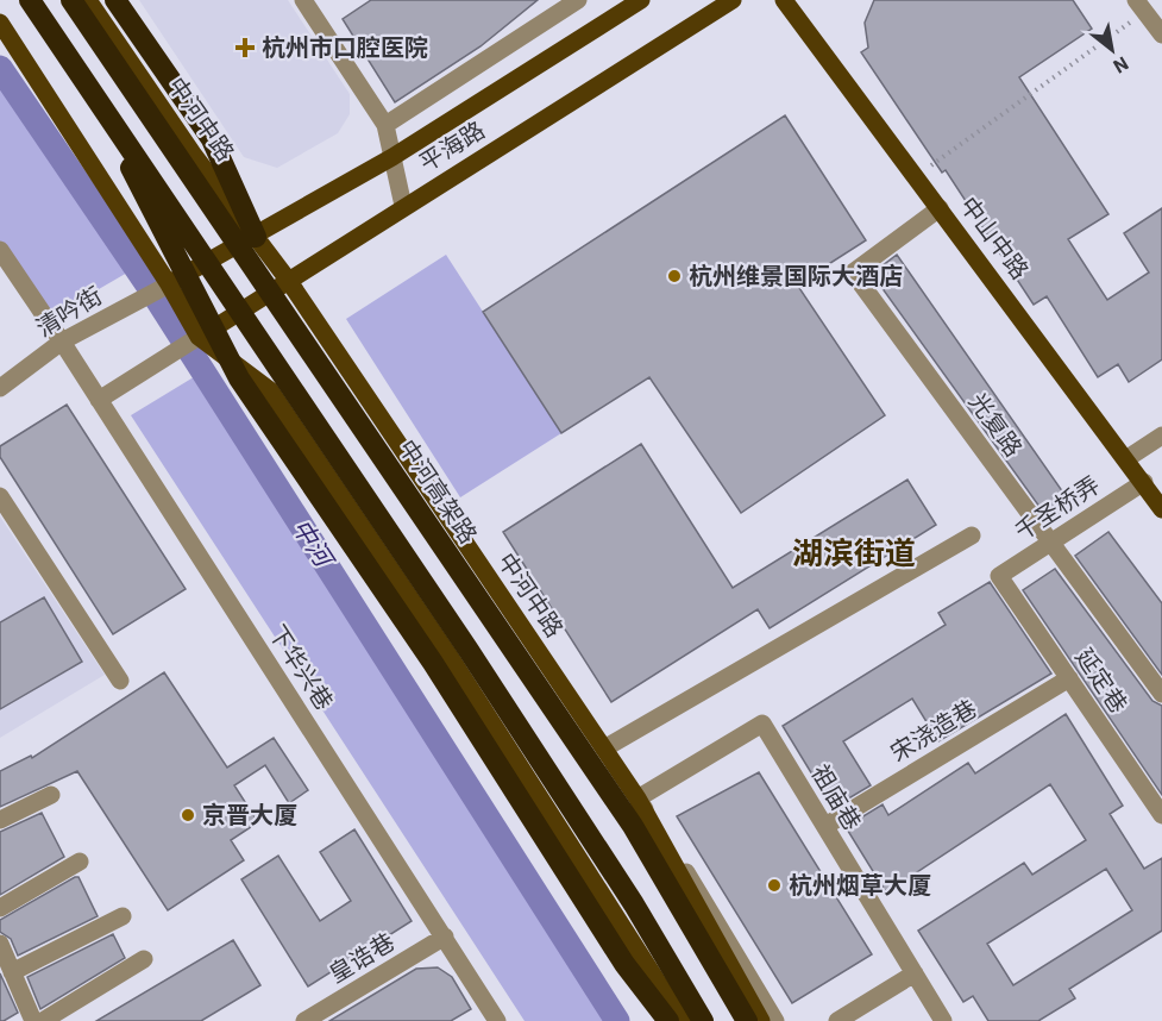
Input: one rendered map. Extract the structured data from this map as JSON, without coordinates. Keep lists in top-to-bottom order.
{
  "streets": {
    "highway": ["中河高架路"],
    "main road": ["中河中路", "平海路", "中山中路"],
    "street": [
      "清吟街",
      "光复路",
      "千圣桥弄",
      "下华兴巷",
      "延定巷",
      "宋浇造巷",
      "祖庙巷",
      "皇诰巷"
    ]
  },
  "crossings": [
    ["中河中路", "平海路"],
    ["中河中路", "祖庙巷"],
    ["平海路", "清吟街"],
    ["中山中路", "光复路"],
    ["中山中路", "千圣桥弄"],
    ["清吟街", "下华兴巷"],
    ["光复路", "千圣桥弄"],
    ["千圣桥弄", "延定巷"],
    ["下华兴巷", "皇诰巷"],
    ["延定巷", "宋浇造巷"],
    ["宋浇造巷", "祖庙巷"]
  ],
  "districts": ["湖滨街道"],
  "water": ["中河"],
  "places": {
    "health": ["杭州市口腔医院"],
    "other": ["杭州维景国际大酒店", "京晋大厦", "杭州烟草大厦"]
  },
  "north": "bottom right"
}
